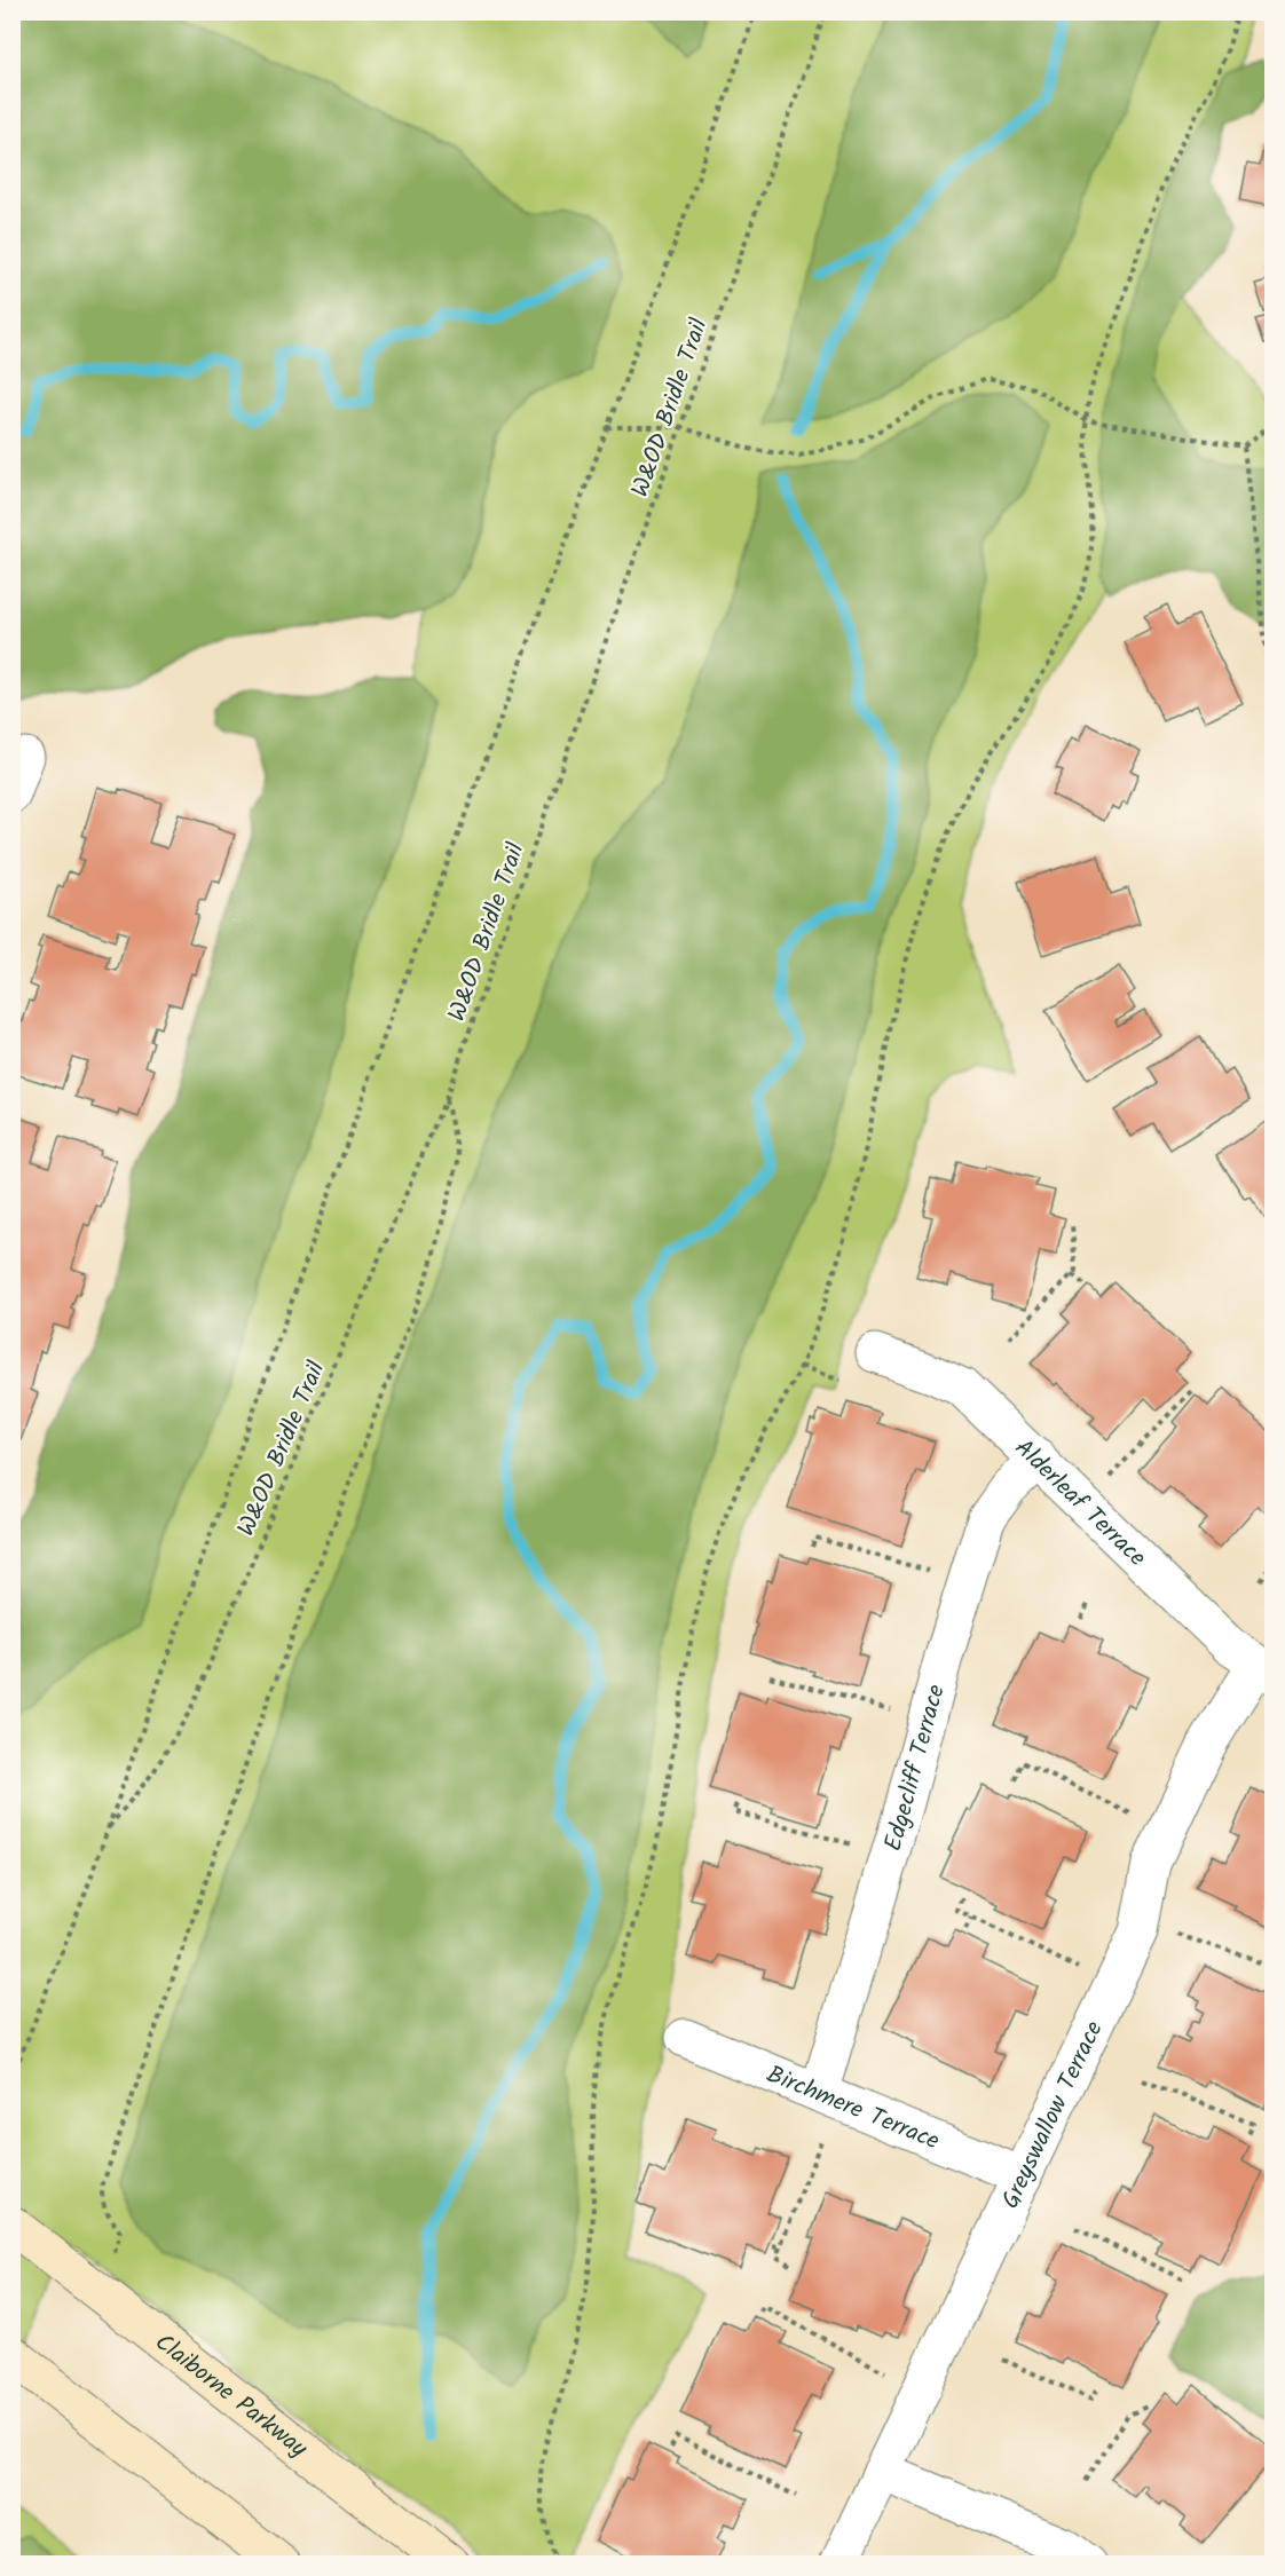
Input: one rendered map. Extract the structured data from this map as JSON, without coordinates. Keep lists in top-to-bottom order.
{
  "streets": {
    "main road": ["Claiborne Parkway"],
    "street": [
      "Alderleaf Terrace",
      "Edgecliff Terrace",
      "Birchmere Terrace",
      "Greyswallow Terrace"
    ],
    "path": ["W&OD Bridle Trail"]
  },
  "crossings": [
    ["Alderleaf Terrace", "Edgecliff Terrace"],
    ["Alderleaf Terrace", "Greyswallow Terrace"],
    ["Edgecliff Terrace", "Birchmere Terrace"],
    ["Birchmere Terrace", "Greyswallow Terrace"]
  ]
}
